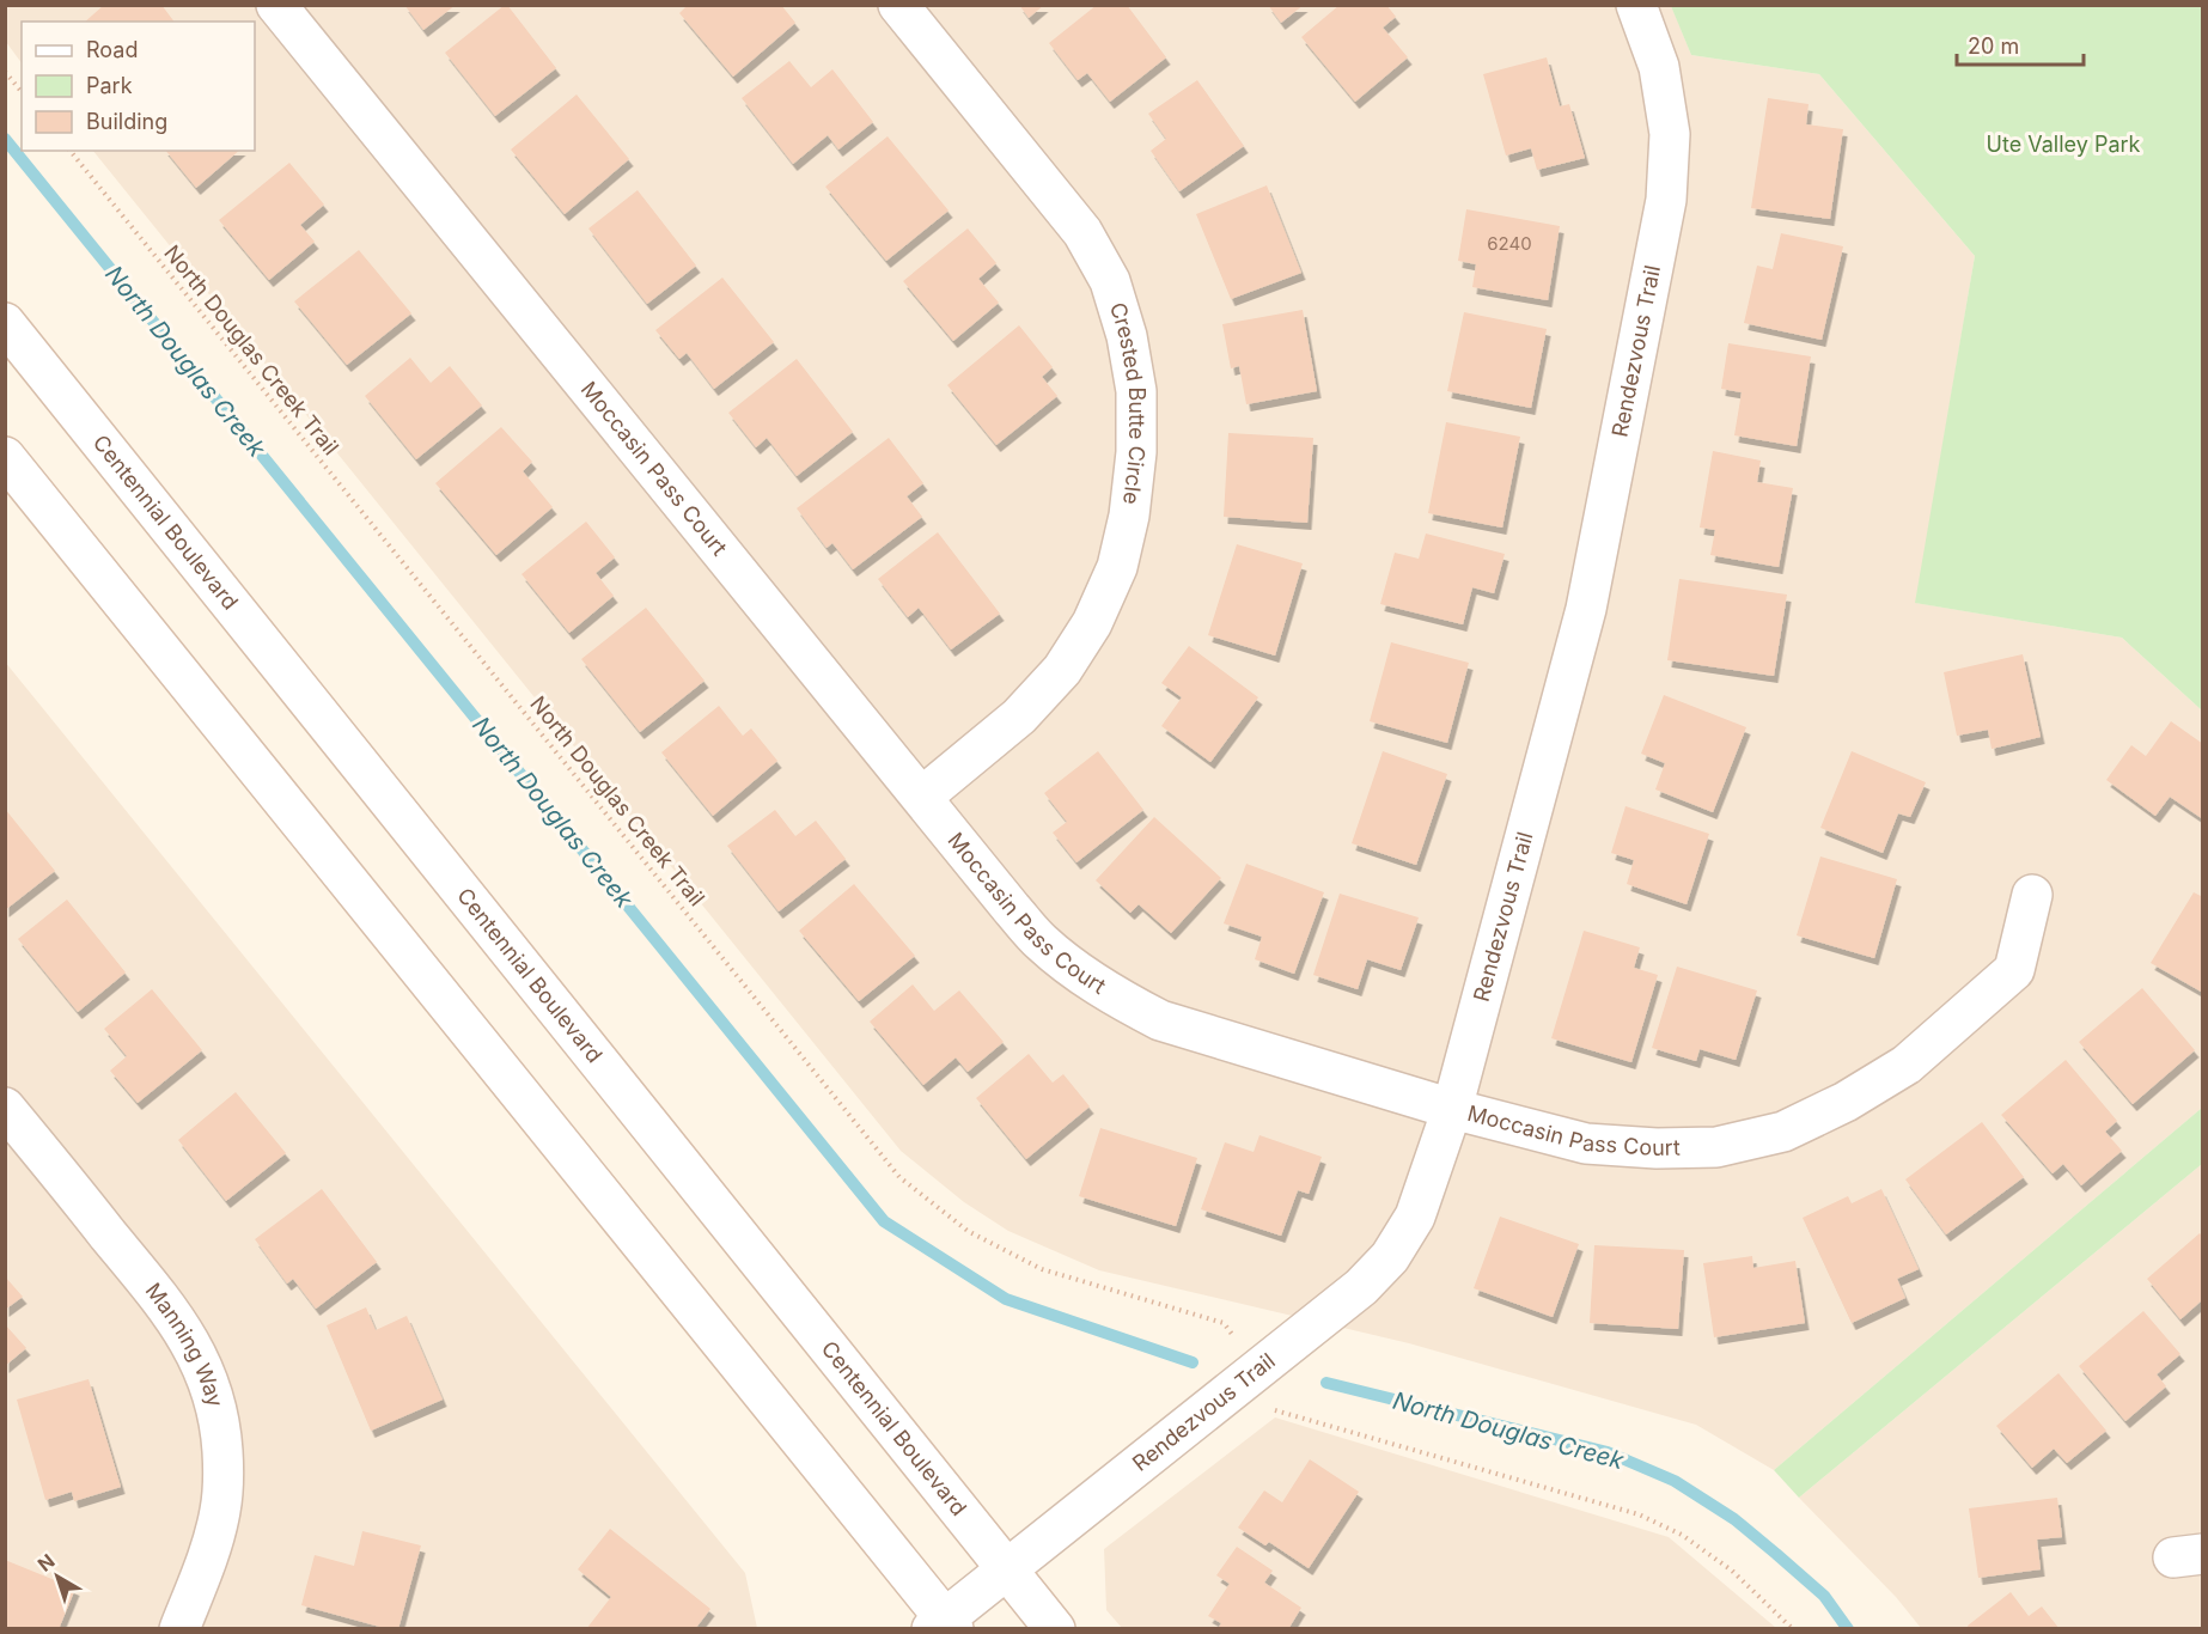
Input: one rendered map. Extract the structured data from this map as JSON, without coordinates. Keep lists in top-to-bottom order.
{
  "streets": {
    "street": [
      "Rendezvous Trail",
      "Crested Butte Circle",
      "Moccasin Pass Court",
      "Centennial Boulevard",
      "Manning Way"
    ],
    "path": ["North Douglas Creek Trail"]
  },
  "crossings": [
    ["Rendezvous Trail", "Moccasin Pass Court"],
    ["Rendezvous Trail", "Centennial Boulevard"],
    ["Crested Butte Circle", "Moccasin Pass Court"]
  ],
  "water": ["North Douglas Creek"],
  "parks": ["Ute Valley Park"],
  "house_numbers": ["6240"],
  "legend": ["Road", "Park", "Building"],
  "scale_bar": "20 m",
  "north": "top left"
}
